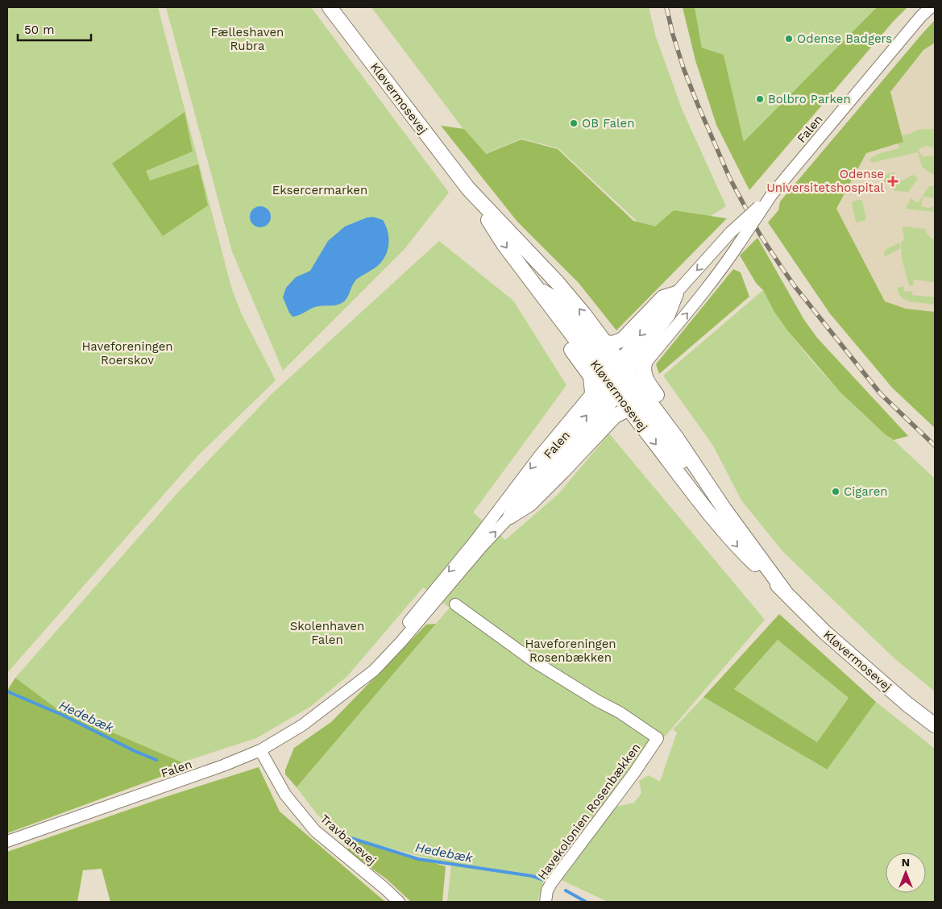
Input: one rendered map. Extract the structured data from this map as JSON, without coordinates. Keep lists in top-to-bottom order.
{
  "streets": {
    "main road": ["Kløvermosevej"],
    "street": ["Falen", "Havekolonien Rosenbækken", "Travbanevej"]
  },
  "crossings": [
    ["Kløvermosevej", "Falen"],
    ["Falen", "Travbanevej"]
  ],
  "water": ["Hedebæk"],
  "parks": [
    "Fælleshaven Rubra",
    "Eksercermarken",
    "Haveforeningen Roerskov",
    "Skolenhaven Falen",
    "Haveforeningen Rosenbækken"
  ],
  "places": {
    "other": [
      "Odense Badgers",
      "Bolbro Parken",
      "OB Falen",
      "Cigaren"
    ],
    "health": ["Odense Universitetshospital"]
  },
  "scale_bar": "50 m",
  "north": "top"
}
